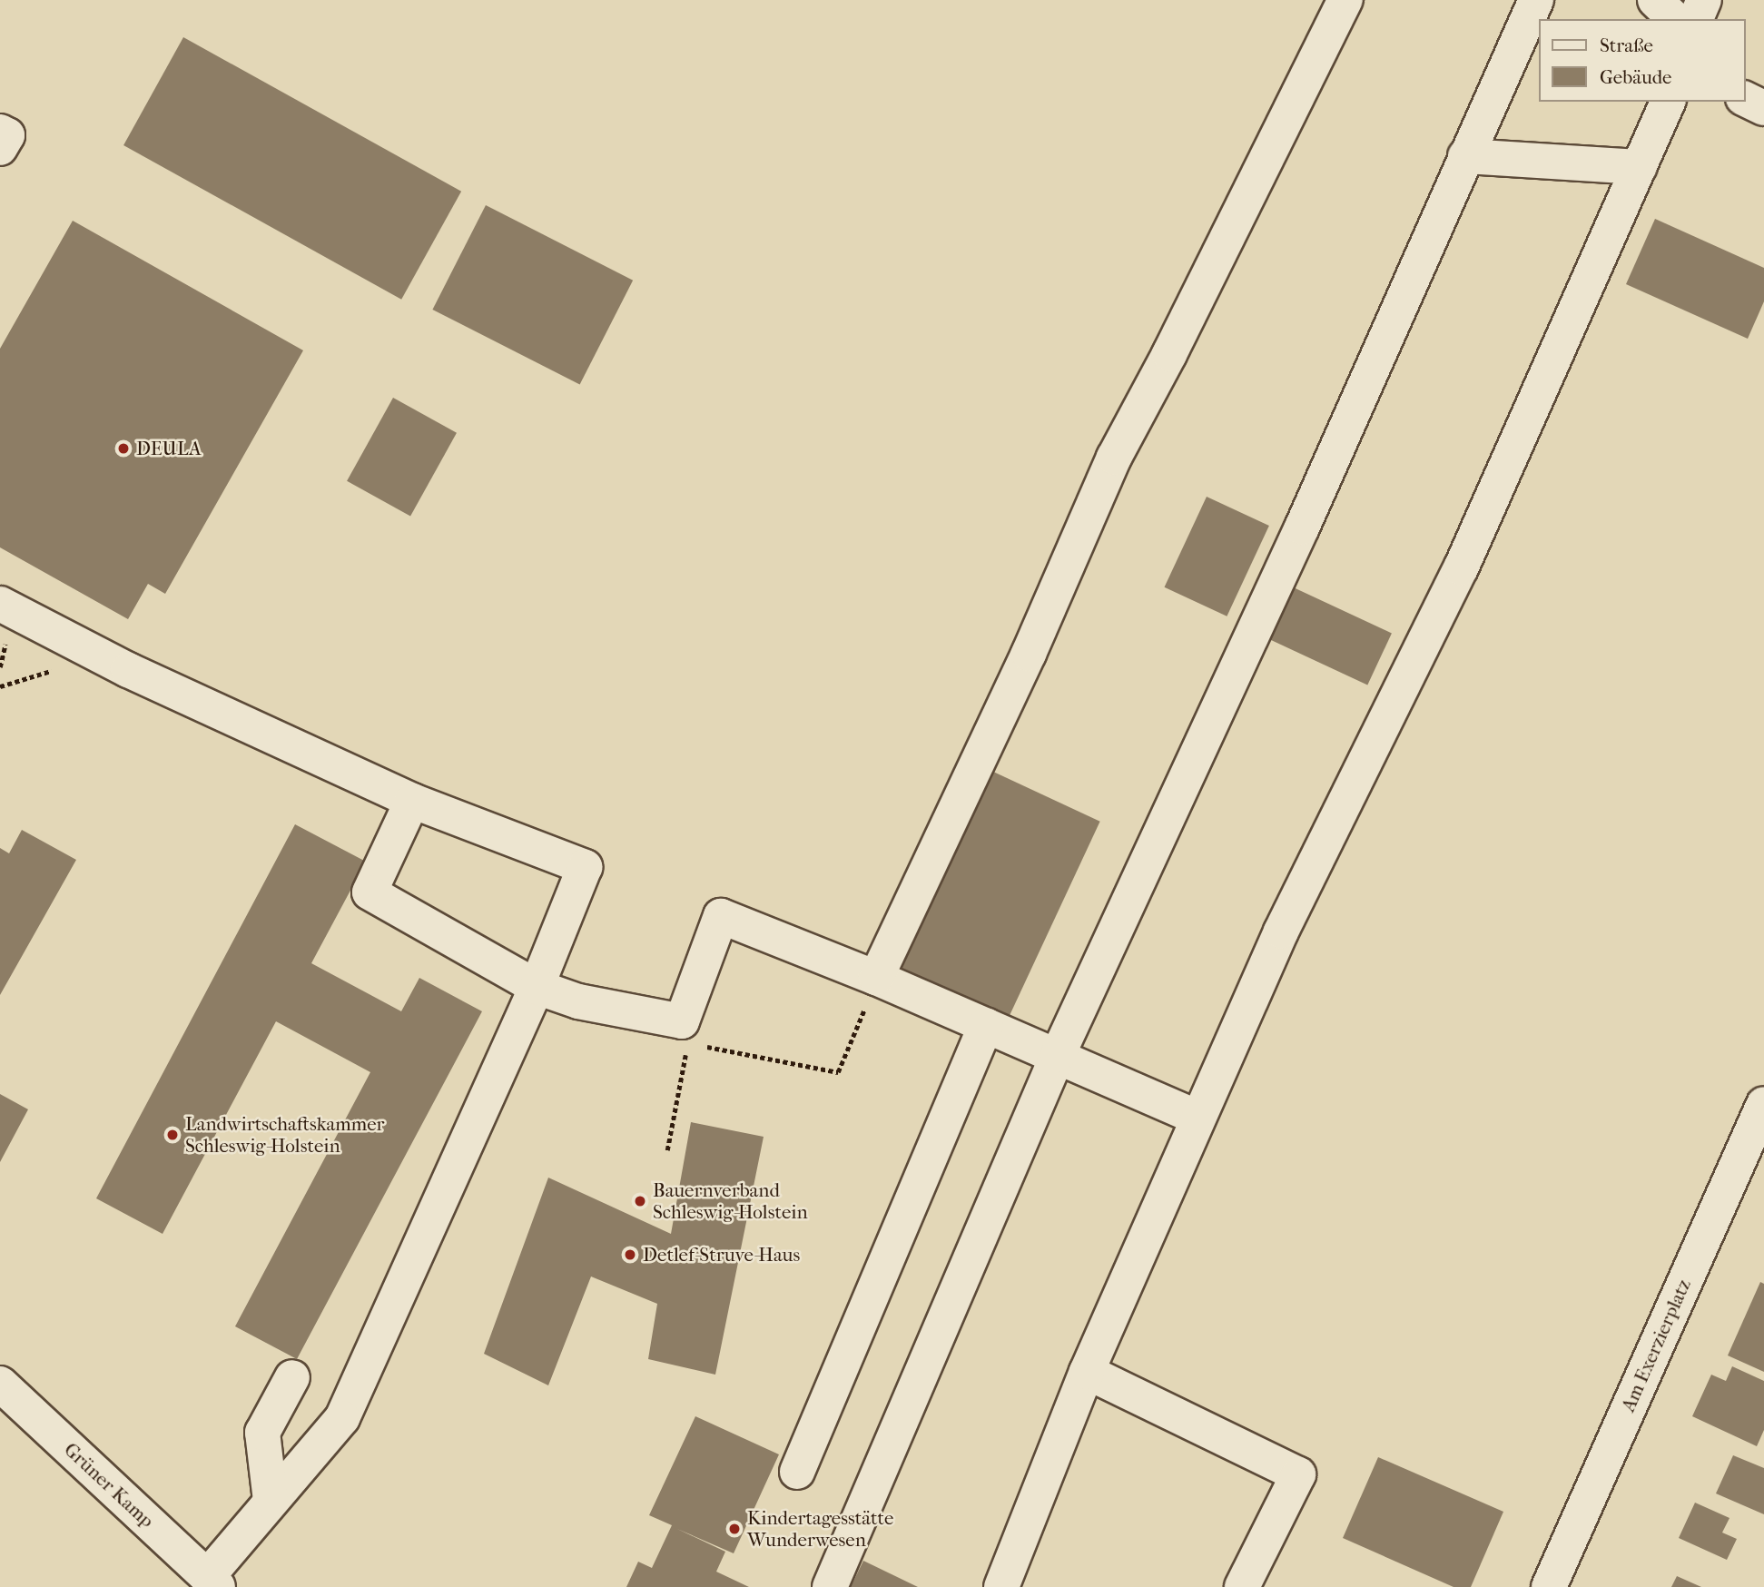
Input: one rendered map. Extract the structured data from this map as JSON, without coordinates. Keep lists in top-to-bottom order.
{
  "streets": {
    "street": ["Am Exerzierplatz", "Grüner Kamp"]
  },
  "places": [
    "DEULA",
    "Landwirtschaftskammer Schleswig-Holstein",
    "Bauernverband Schleswig-Holstein",
    "Detlef-Struve-Haus",
    "Kindertagesstätte Wunderwesen"
  ],
  "legend": ["Straße", "Gebäude"]
}
